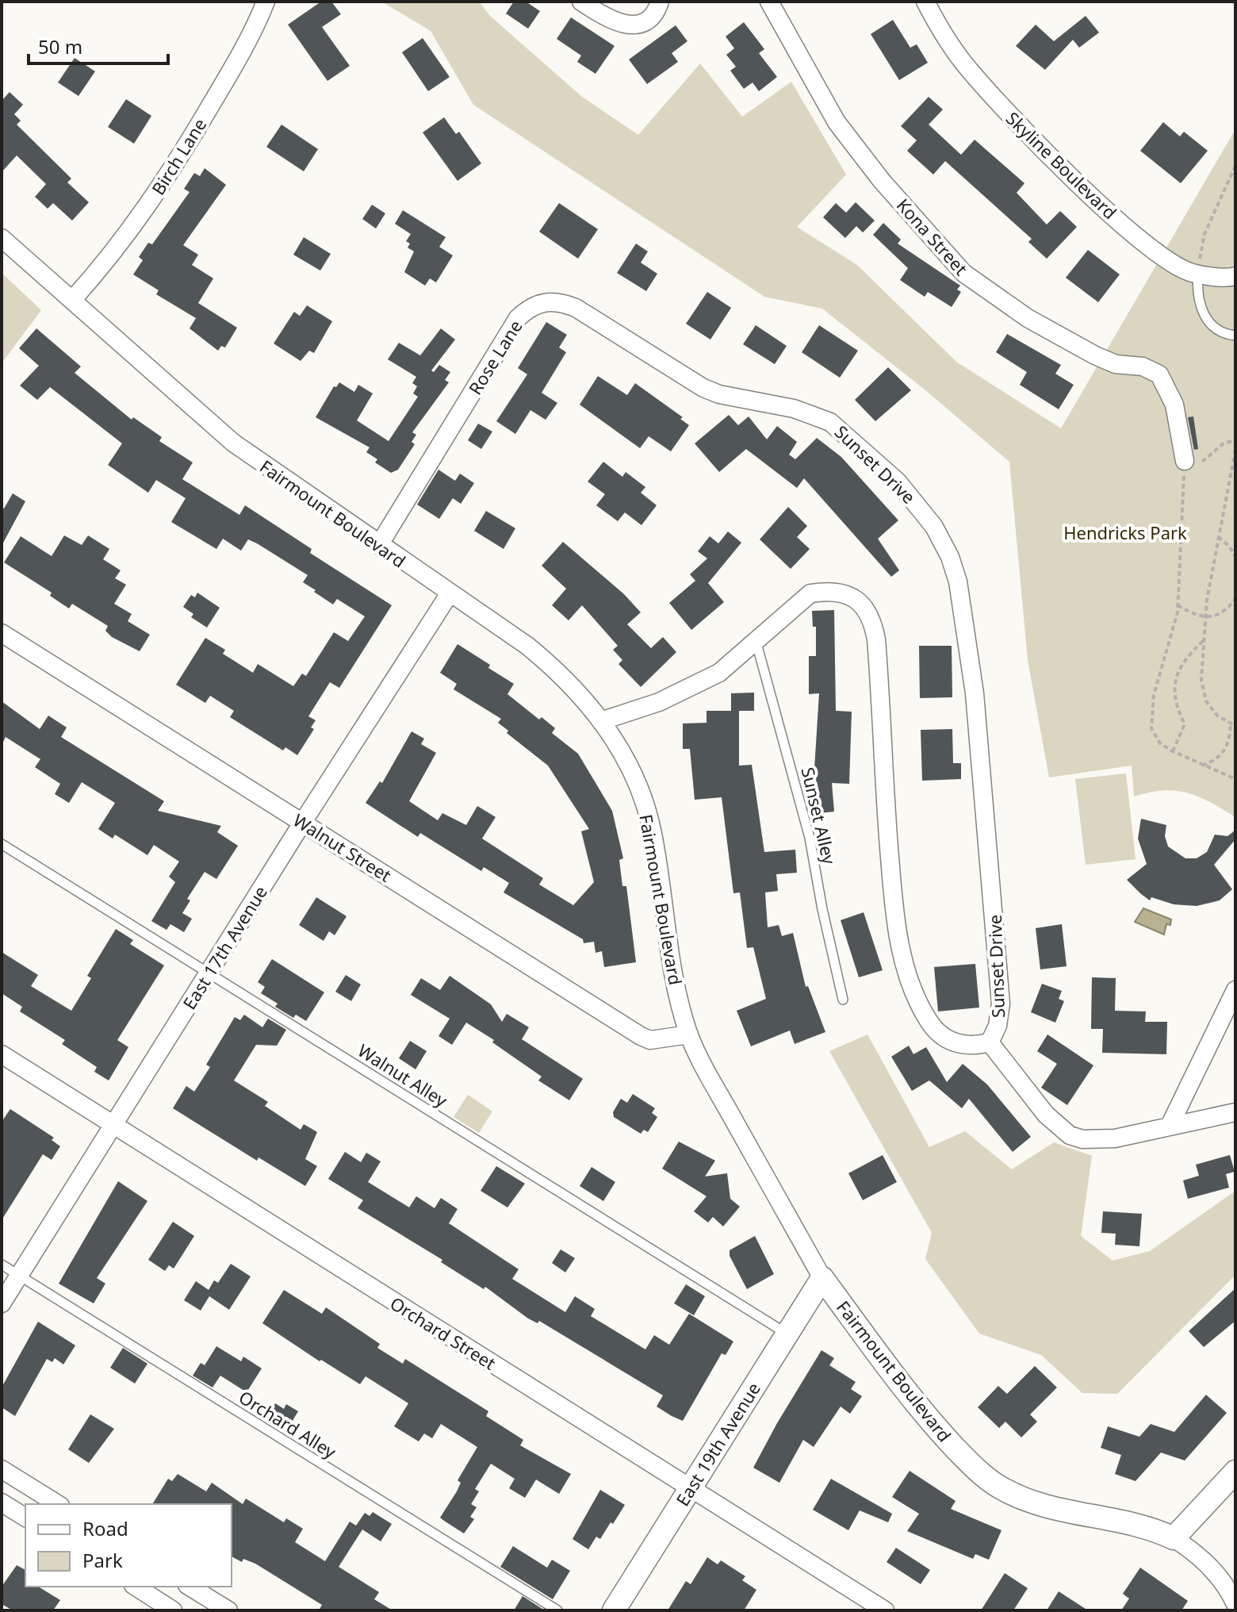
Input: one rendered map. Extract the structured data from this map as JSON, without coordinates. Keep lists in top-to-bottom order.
{
  "streets": {
    "street": [
      "Birch Lane",
      "Skyline Boulevard",
      "Kona Street",
      "Rose Lane",
      "Sunset Drive",
      "Fairmount Boulevard",
      "Walnut Street",
      "East 17th Avenue",
      "Orchard Street",
      "East 19th Avenue"
    ],
    "lane": ["Sunset Alley", "Walnut Alley", "Orchard Alley"]
  },
  "crossings": [
    ["Birch Lane", "Fairmount Boulevard"],
    ["Rose Lane", "Sunset Drive"],
    ["Rose Lane", "Fairmount Boulevard"],
    ["Sunset Drive", "Fairmount Boulevard"],
    ["Sunset Drive", "Sunset Alley"],
    ["Fairmount Boulevard", "Walnut Street"],
    ["Fairmount Boulevard", "East 17th Avenue"],
    ["Fairmount Boulevard", "East 19th Avenue"],
    ["Walnut Street", "East 17th Avenue"],
    ["East 17th Avenue", "Walnut Alley"],
    ["East 17th Avenue", "Orchard Street"],
    ["East 17th Avenue", "Orchard Alley"],
    ["Walnut Alley", "East 19th Avenue"],
    ["Orchard Street", "East 19th Avenue"]
  ],
  "parks": ["Hendricks Park"],
  "legend": ["Road", "Park"],
  "scale_bar": "50 m"
}
